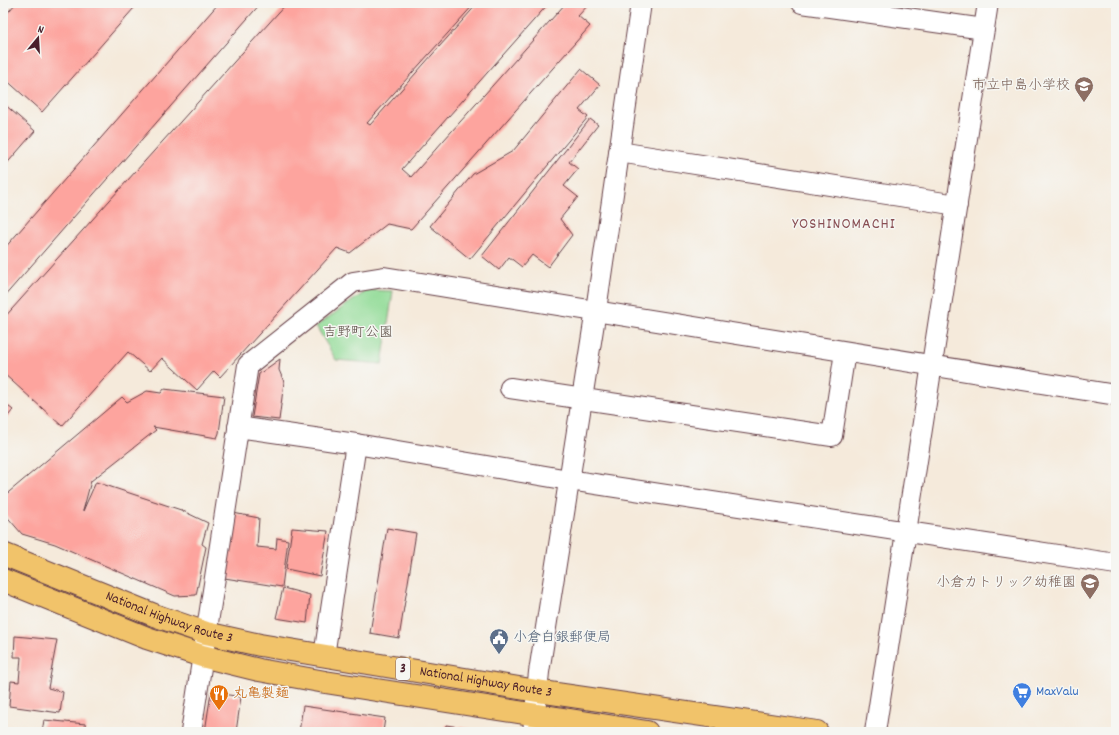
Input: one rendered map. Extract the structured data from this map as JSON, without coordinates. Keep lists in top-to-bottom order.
{
  "streets": {
    "highway": ["National Highway Route 3", "3"]
  },
  "districts": ["YOSHINOMACHI"],
  "parks": ["吉野町公園"],
  "places": {
    "school or university": ["市立中島小学校", "小倉カトリック幼稚園"],
    "public building": ["小倉白銀郵便局"],
    "supermarket": ["MaxValu"],
    "restaurant": ["丸亀製麺"]
  },
  "north": "top"
}
